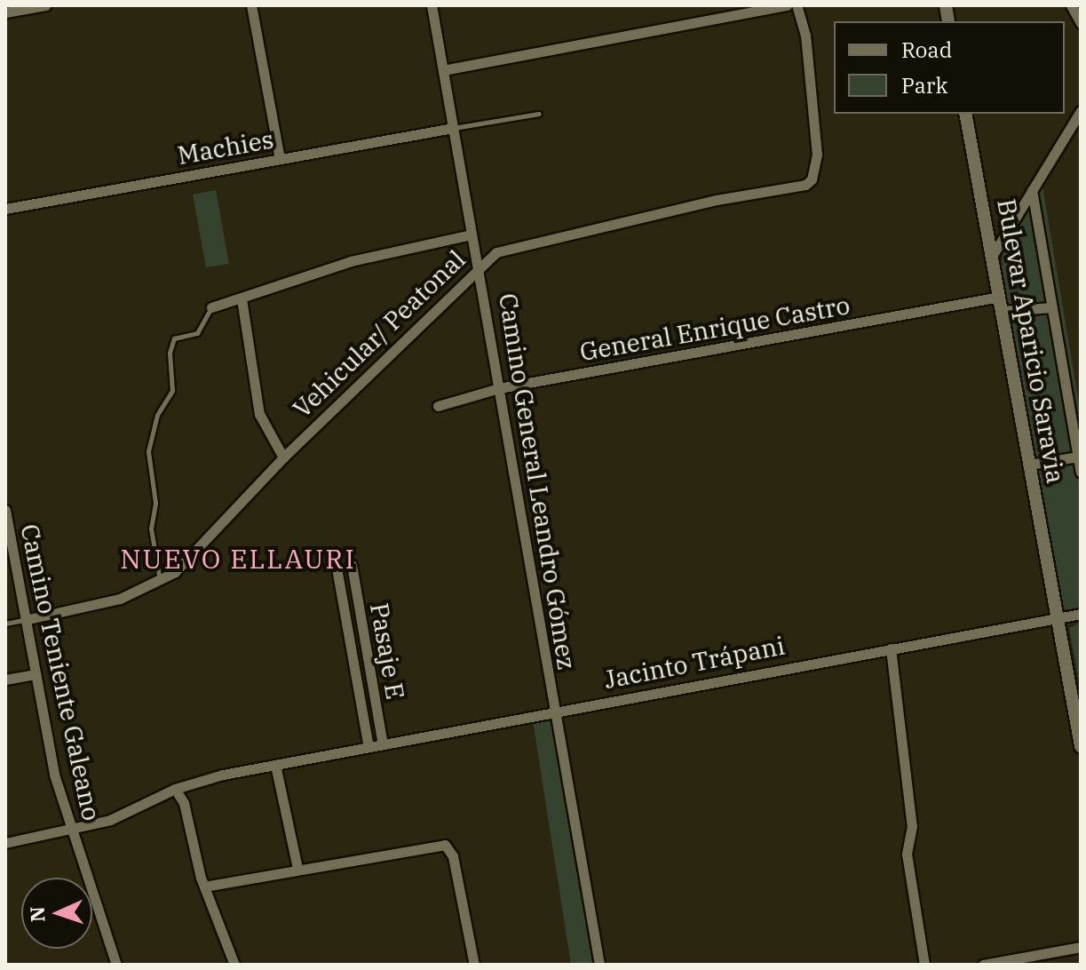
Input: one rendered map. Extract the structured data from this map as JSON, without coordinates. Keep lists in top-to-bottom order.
{
  "streets": {
    "street": [
      "Machies",
      "General Enrique Castro",
      "Vehicular/ Peatonal",
      "Bulevar Aparicio Saravia",
      "Camino General Leandro Gómez",
      "Pasaje E",
      "Jacinto Trápani",
      "Camino Teniente Galeano"
    ]
  },
  "crossings": [
    ["Machies", "Camino General Leandro Gómez"],
    ["General Enrique Castro", "Bulevar Aparicio Saravia"],
    ["General Enrique Castro", "Camino General Leandro Gómez"],
    ["Vehicular/ Peatonal", "Camino General Leandro Gómez"],
    ["Vehicular/ Peatonal", "Camino Teniente Galeano"],
    ["Bulevar Aparicio Saravia", "Jacinto Trápani"],
    ["Camino General Leandro Gómez", "Jacinto Trápani"],
    ["Pasaje E", "Jacinto Trápani"],
    ["Jacinto Trápani", "Camino Teniente Galeano"]
  ],
  "districts": ["NUEVO ELLAURI"],
  "legend": ["Road", "Park"],
  "north": "left"
}
